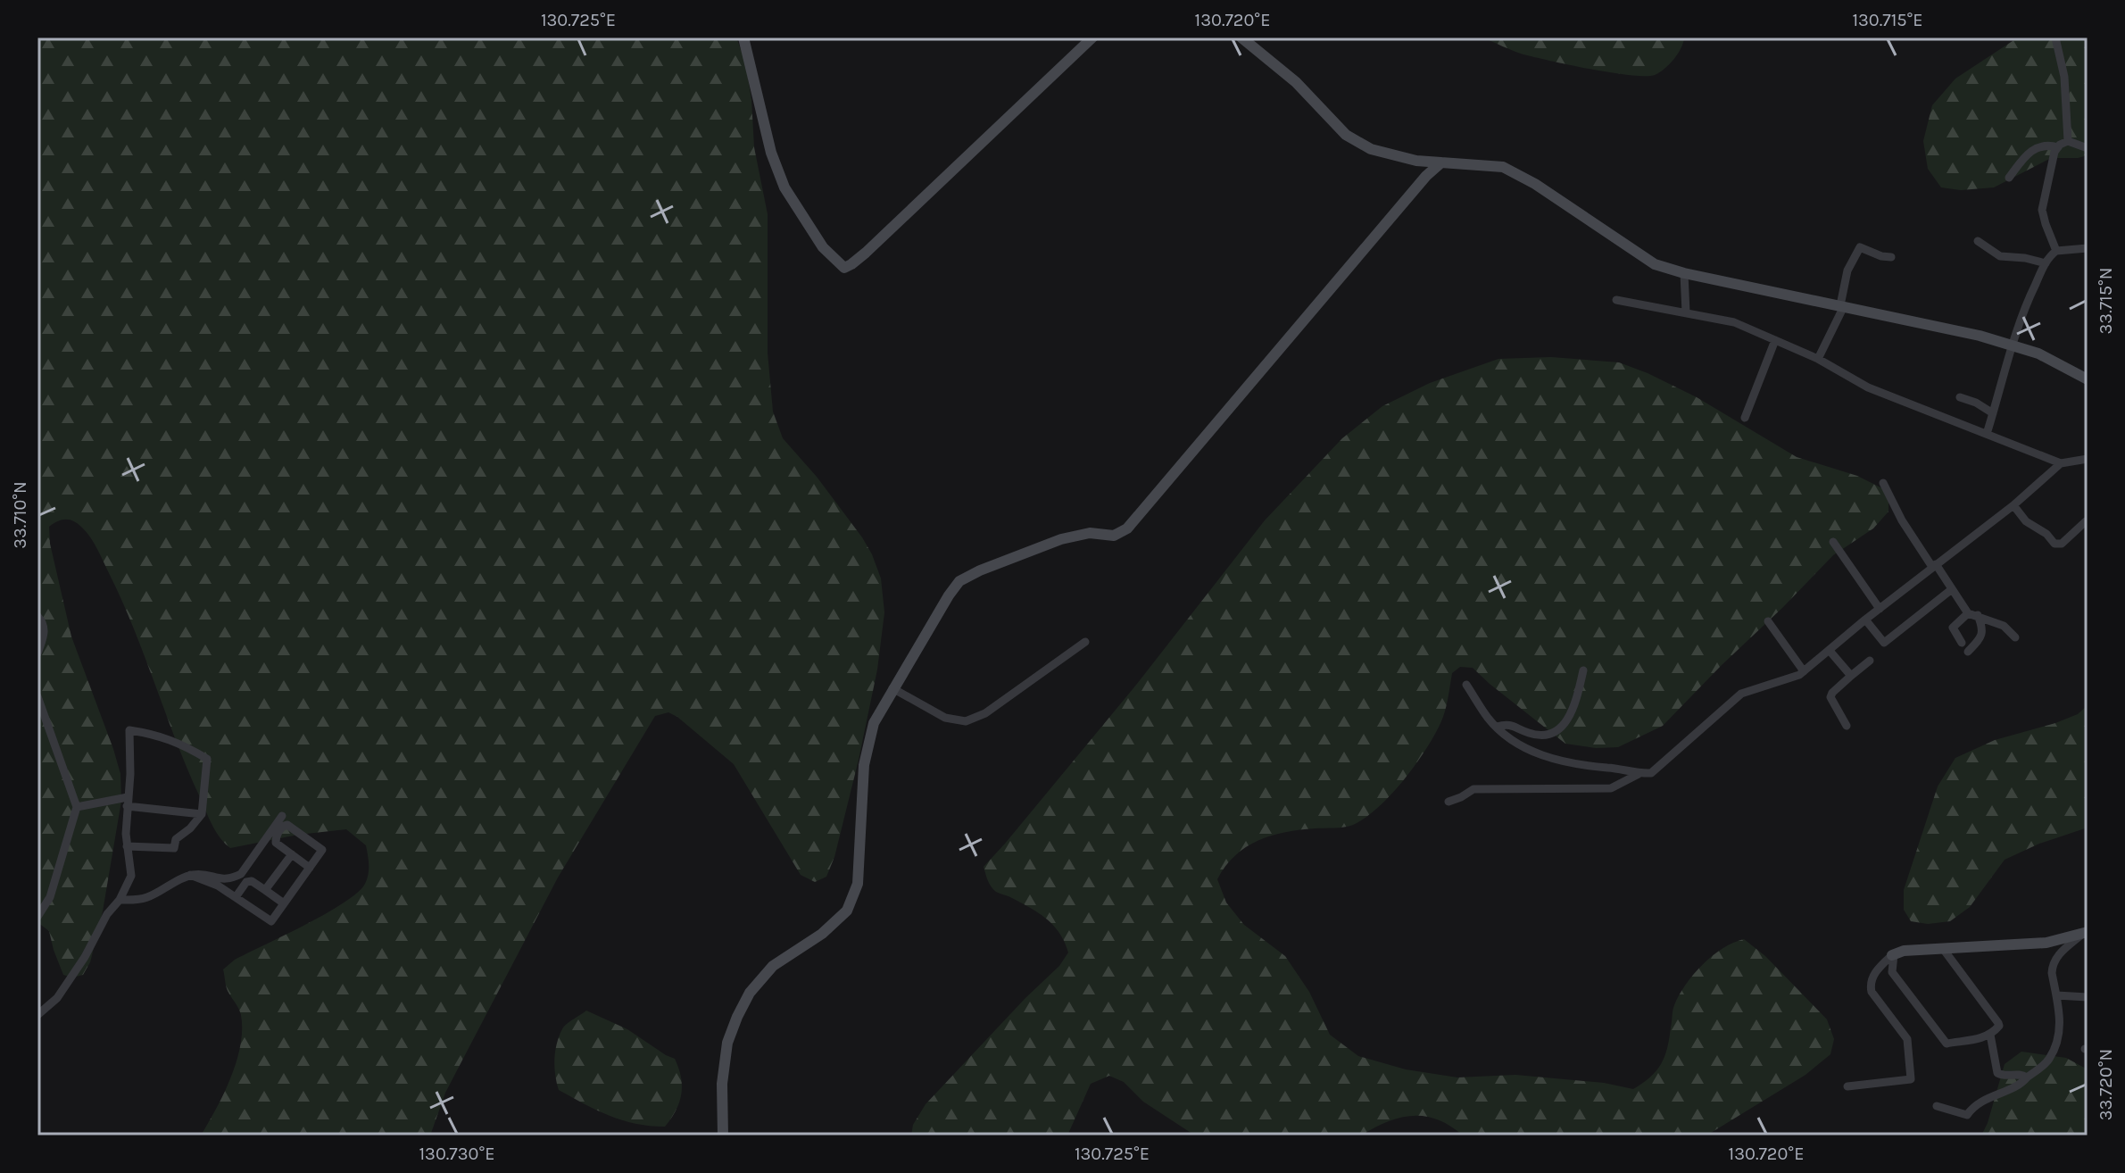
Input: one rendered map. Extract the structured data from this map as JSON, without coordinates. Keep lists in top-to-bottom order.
{
  "coordinates": [
    "130.725°E",
    "130.720°E",
    "130.715°E",
    "33.715°N",
    "33.710°N",
    "33.720°N",
    "130.730°E"
  ]
}
